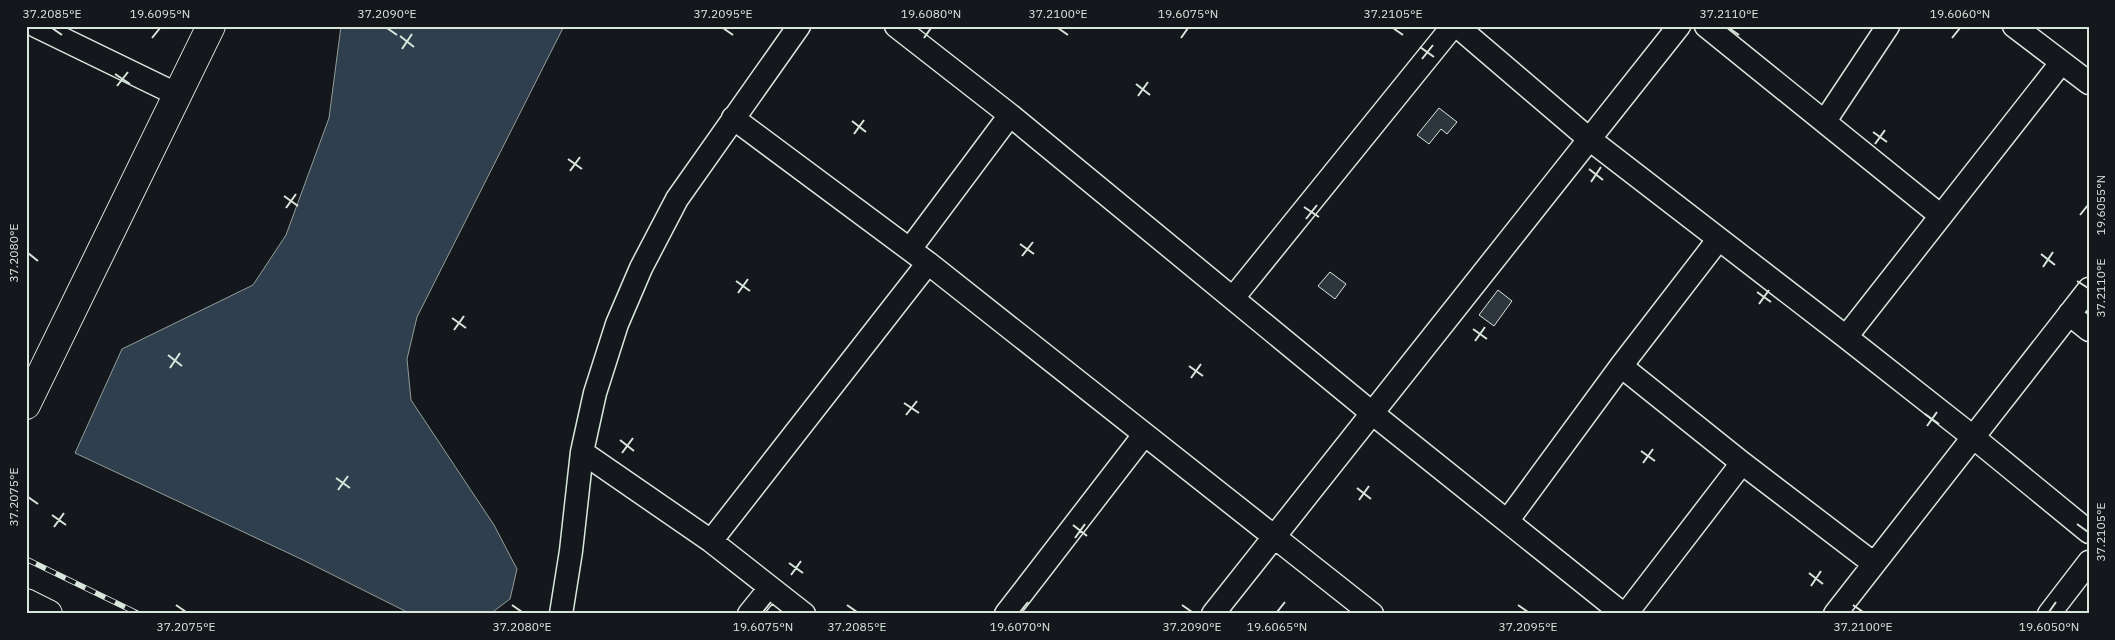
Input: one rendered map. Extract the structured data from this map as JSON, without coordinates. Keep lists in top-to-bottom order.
{
  "coordinates": [
    "37.2085°E",
    "19.6095°N",
    "37.2090°E",
    "37.2095°E",
    "19.6080°N",
    "37.2100°E",
    "19.6075°N",
    "37.2105°E",
    "37.2110°E",
    "19.6060°N",
    "19.6055°N",
    "37.2080°E",
    "37.2075°E",
    "19.6070°N",
    "19.6065°N",
    "19.6050°N"
  ]
}
